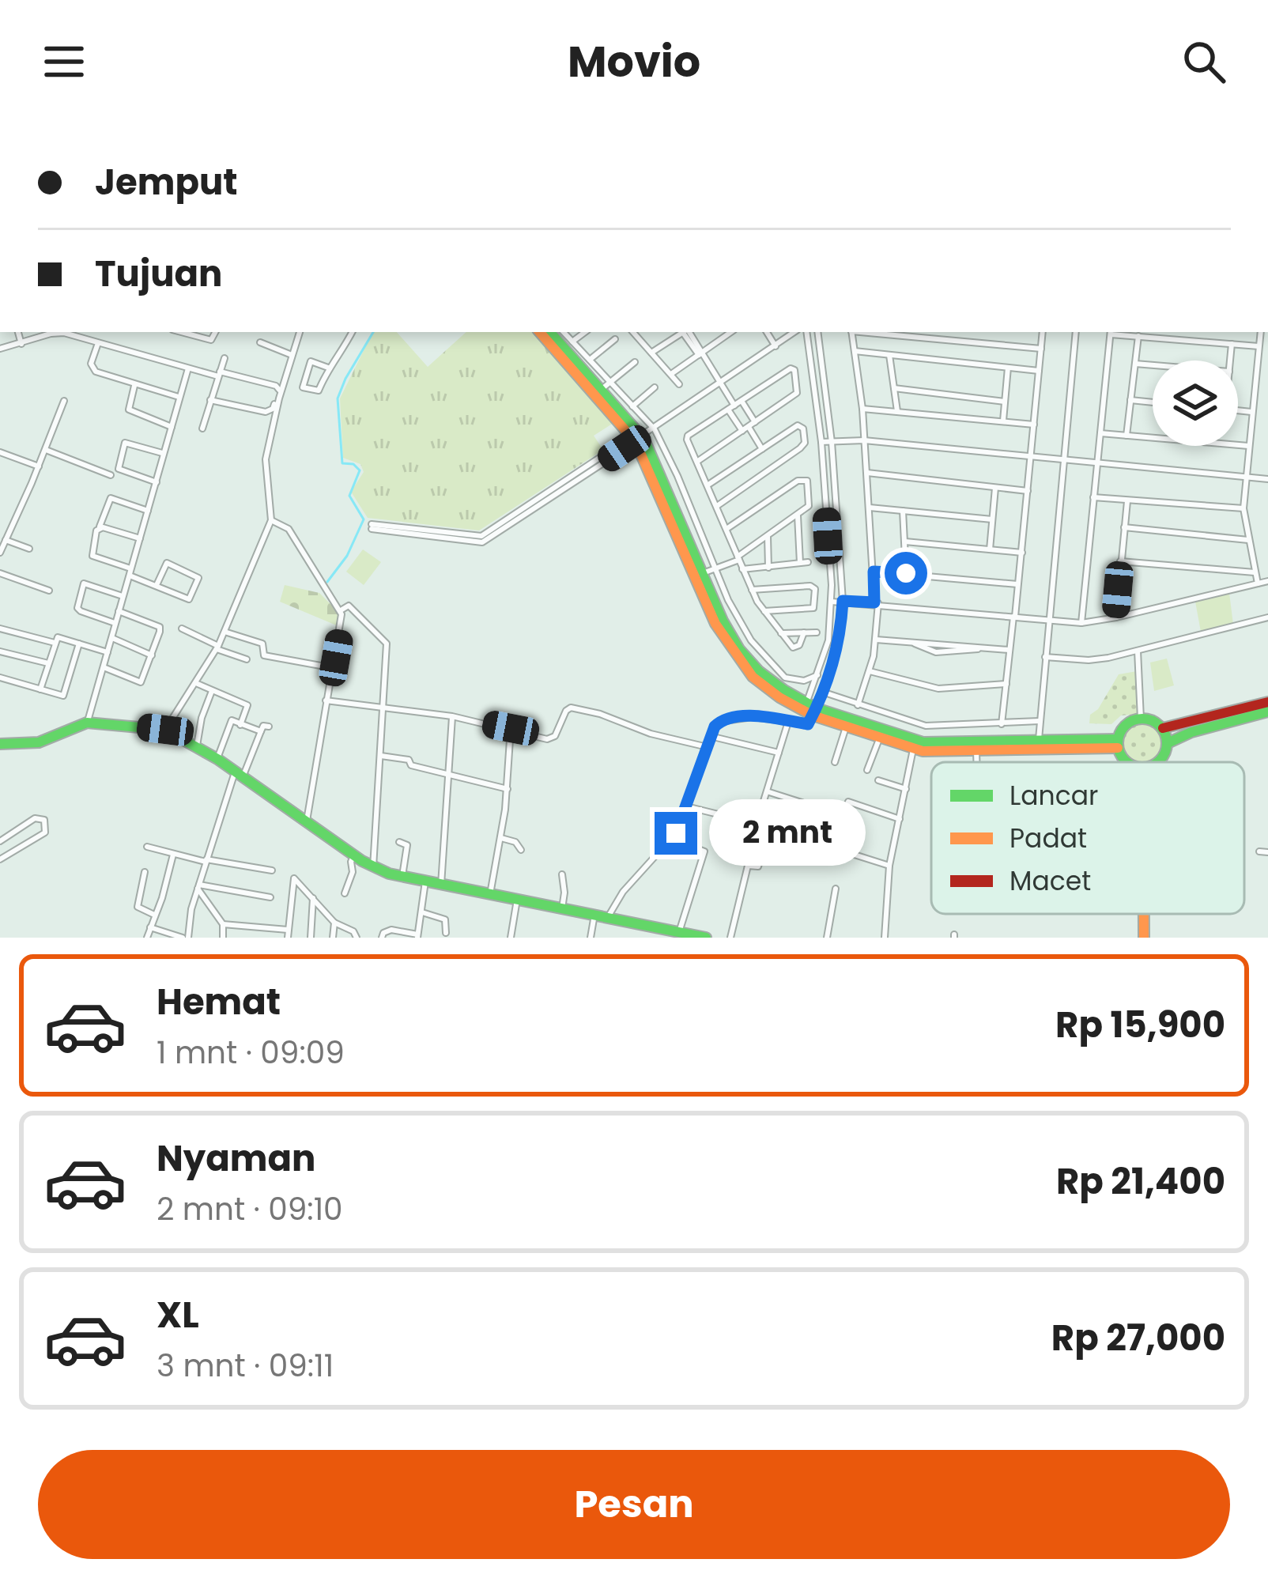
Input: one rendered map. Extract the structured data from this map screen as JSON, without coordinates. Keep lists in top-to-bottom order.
{
  "legend": ["Lancar", "Padat", "Macet"],
  "page": {
    "header": "Movio",
    "banner": ["Jemput", "Tujuan"],
    "bubble": "2 mnt",
    "list": [
      {
        "name": "Hemat",
        "note": "1 mnt · 09:09",
        "value": "Rp 15,900"
      },
      {
        "name": "Nyaman",
        "note": "2 mnt · 09:10",
        "value": "Rp 21,400"
      },
      {
        "name": "XL",
        "note": "3 mnt · 09:11",
        "value": "Rp 27,000"
      }
    ],
    "buttons": "Pesan"
  }
}
